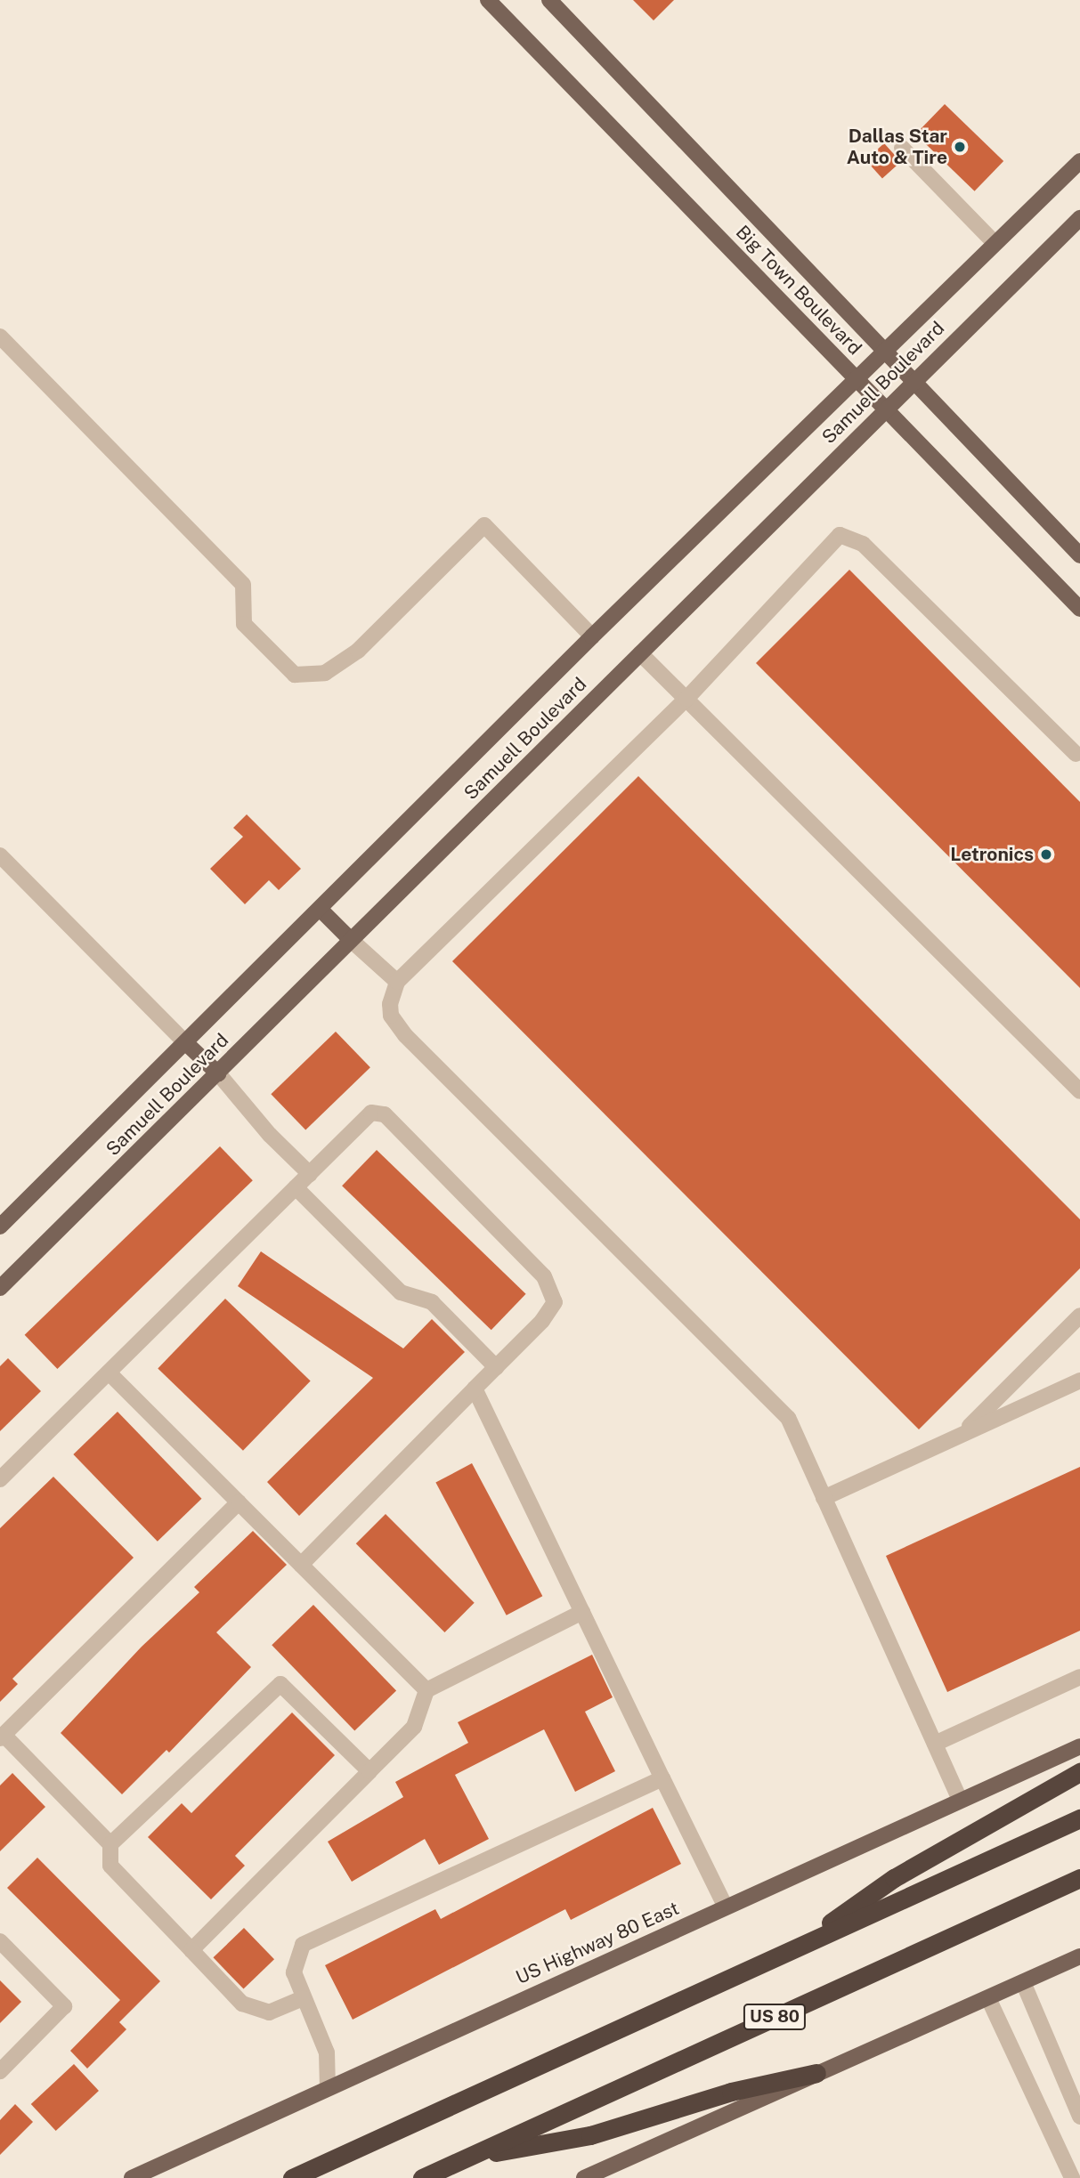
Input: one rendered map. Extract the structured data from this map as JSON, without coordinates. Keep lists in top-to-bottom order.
{
  "streets": {
    "highway": ["US 80"],
    "main road": ["Big Town Boulevard", "Samuell Boulevard", "US Highway 80 East"]
  },
  "crossings": [
    ["Big Town Boulevard", "Samuell Boulevard"]
  ],
  "places": ["Dallas Star Auto & Tire", "Letronics"]
}
